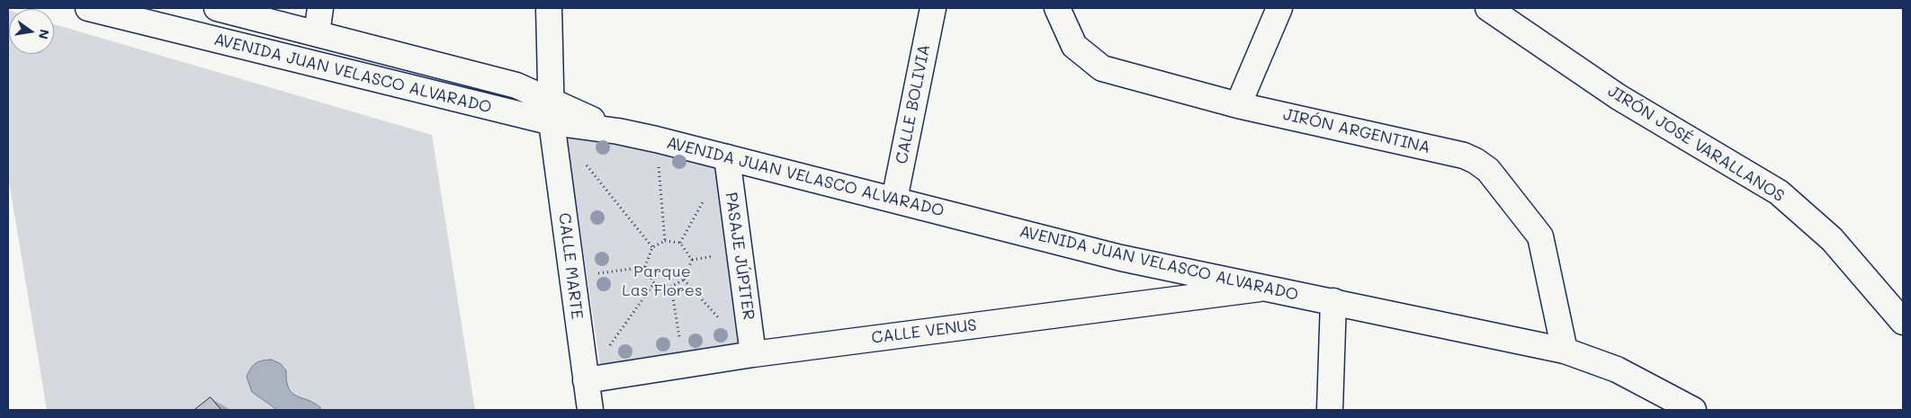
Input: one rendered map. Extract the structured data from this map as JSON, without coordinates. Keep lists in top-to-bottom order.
{
  "streets": {
    "street": [
      "AVENIDA JUAN VELASCO ALVARADO",
      "CALLE BOLIVIA",
      "JIRÓN ARGENTINA",
      "JIRÓN JOSÉ VARALLANOS",
      "PASAJE JÚPITER",
      "CALLE MARTE",
      "CALLE VENUS"
    ]
  },
  "crossings": [
    ["AVENIDA JUAN VELASCO ALVARADO", "CALLE BOLIVIA"],
    ["AVENIDA JUAN VELASCO ALVARADO", "JIRÓN ARGENTINA"],
    ["AVENIDA JUAN VELASCO ALVARADO", "PASAJE JÚPITER"],
    ["AVENIDA JUAN VELASCO ALVARADO", "CALLE MARTE"],
    ["AVENIDA JUAN VELASCO ALVARADO", "CALLE VENUS"],
    ["PASAJE JÚPITER", "CALLE VENUS"],
    ["CALLE MARTE", "CALLE VENUS"]
  ],
  "parks": ["Parque Las Flores"],
  "north": "right"
}
